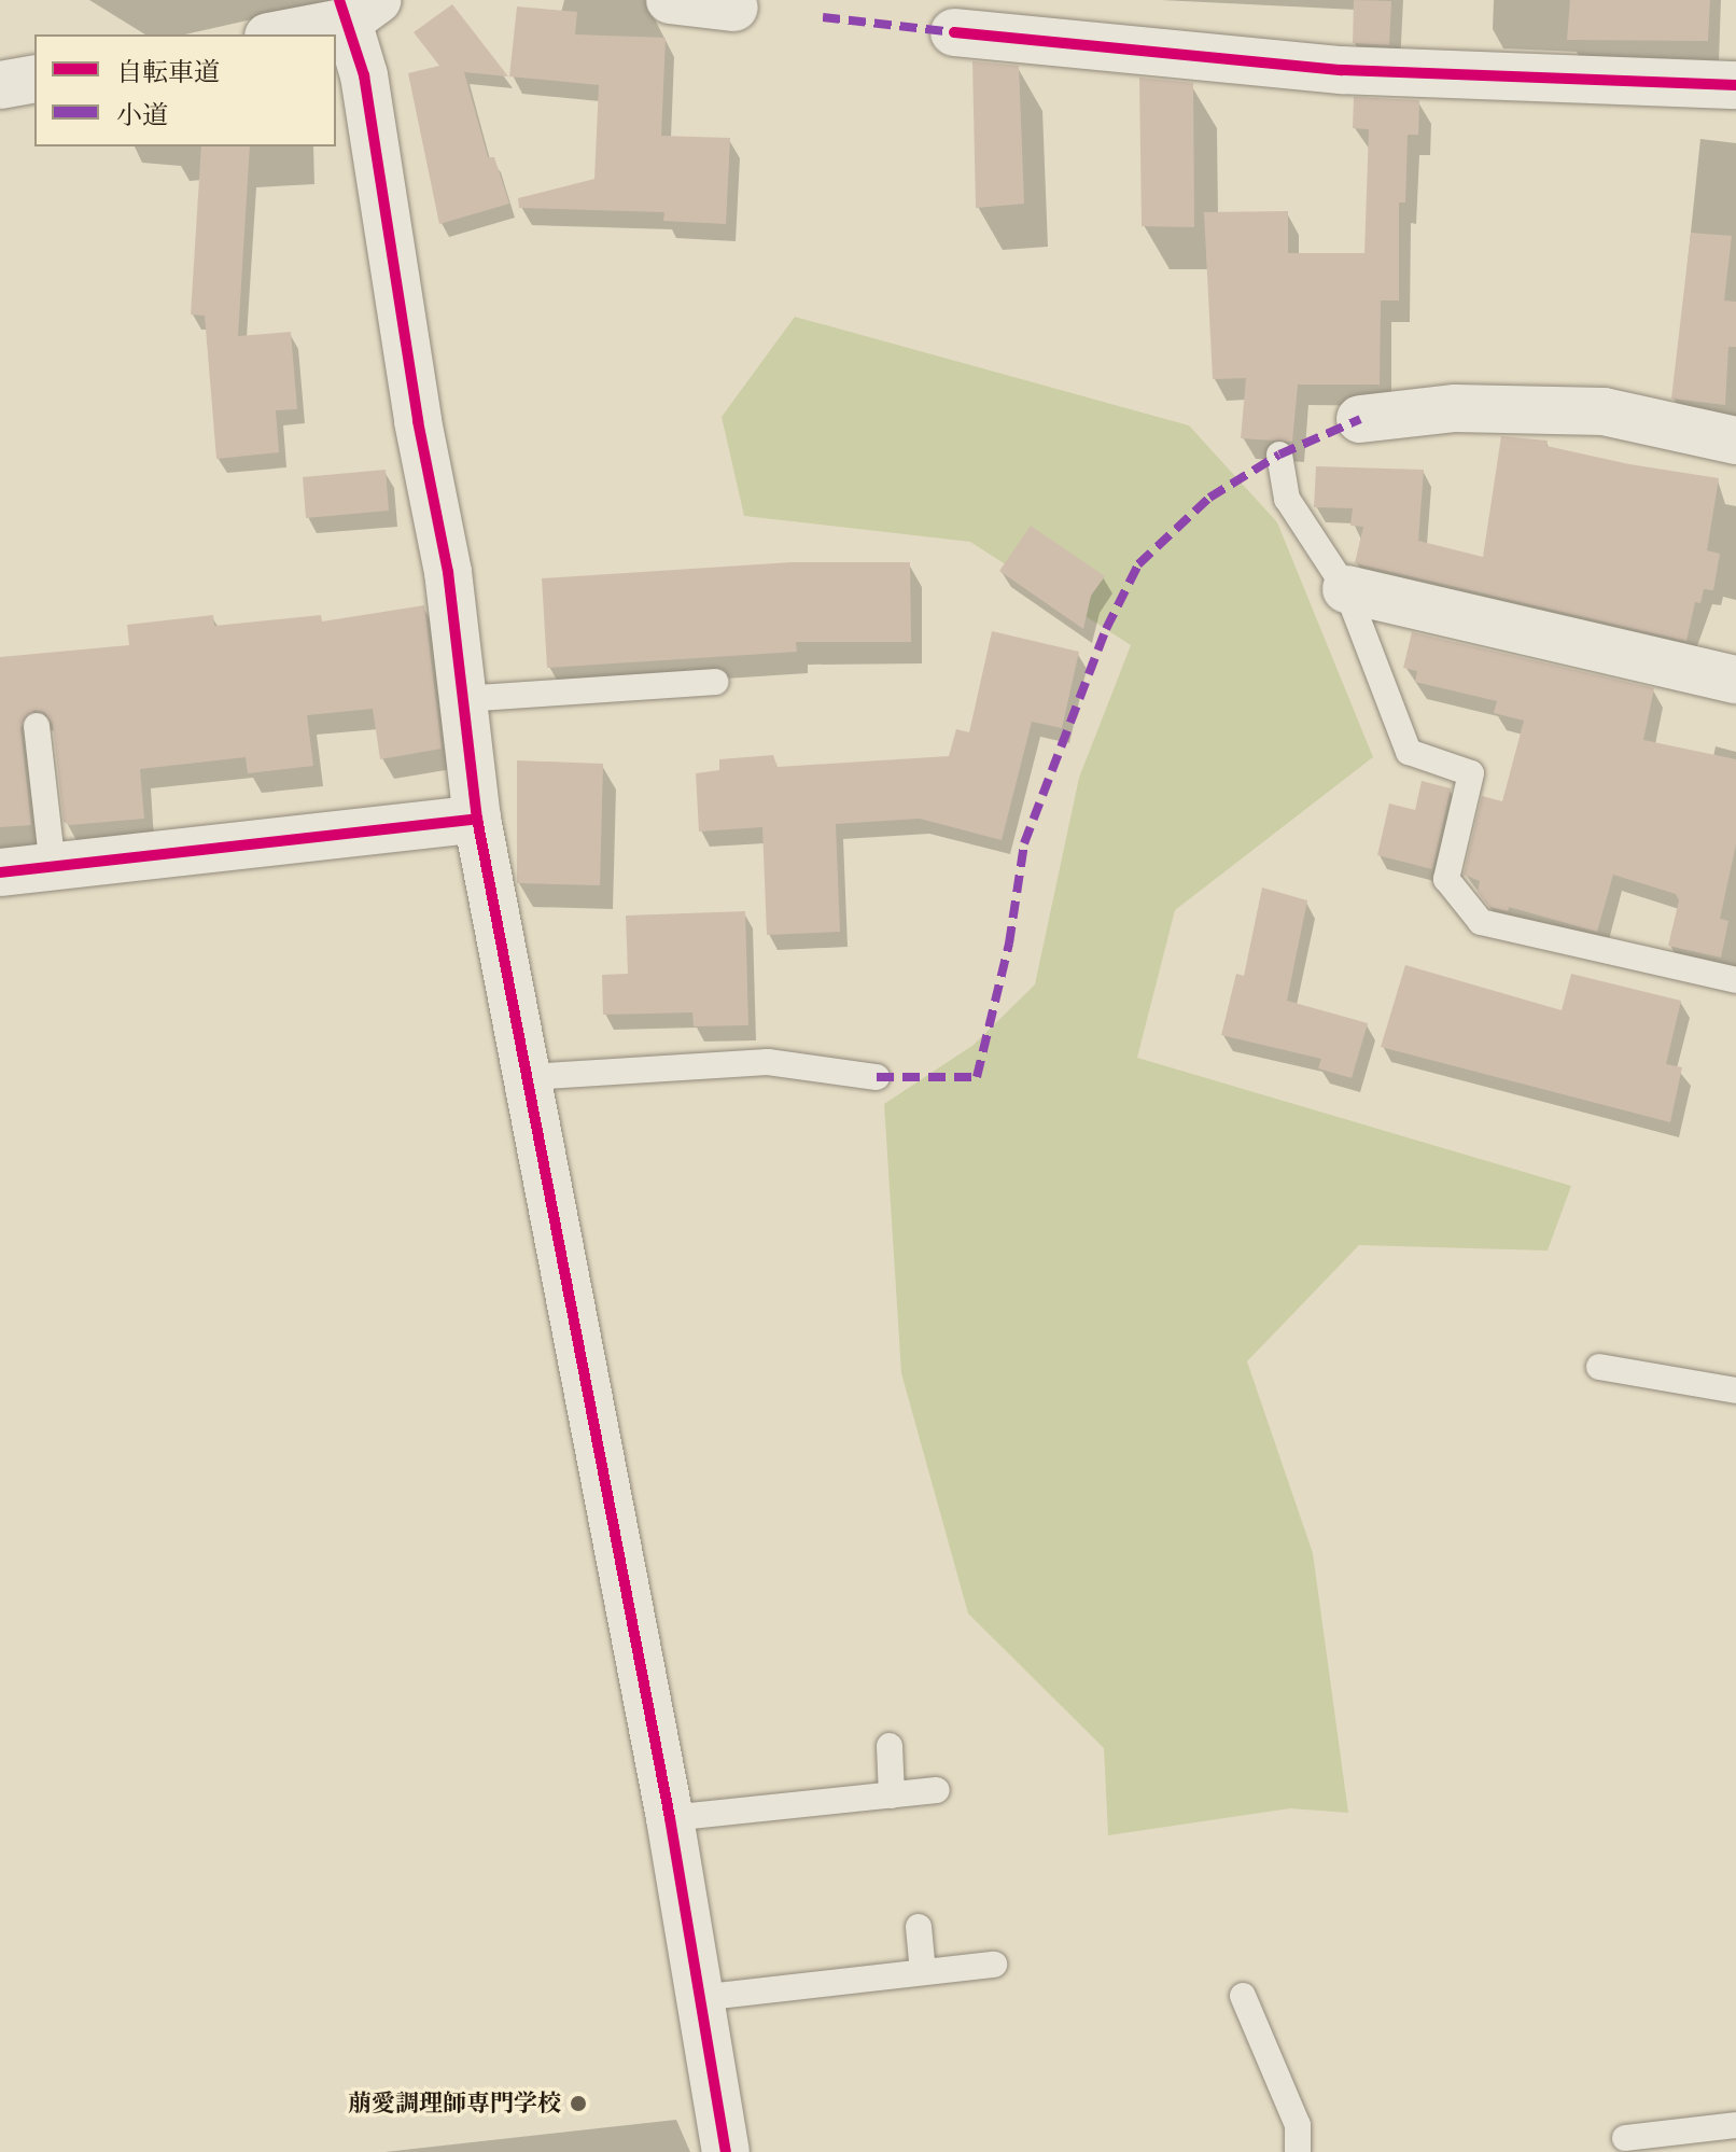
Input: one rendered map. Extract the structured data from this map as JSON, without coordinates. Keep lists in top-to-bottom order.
{
  "places": ["萠愛調理師専門学校"],
  "legend": ["自転車道", "小道"]
}
